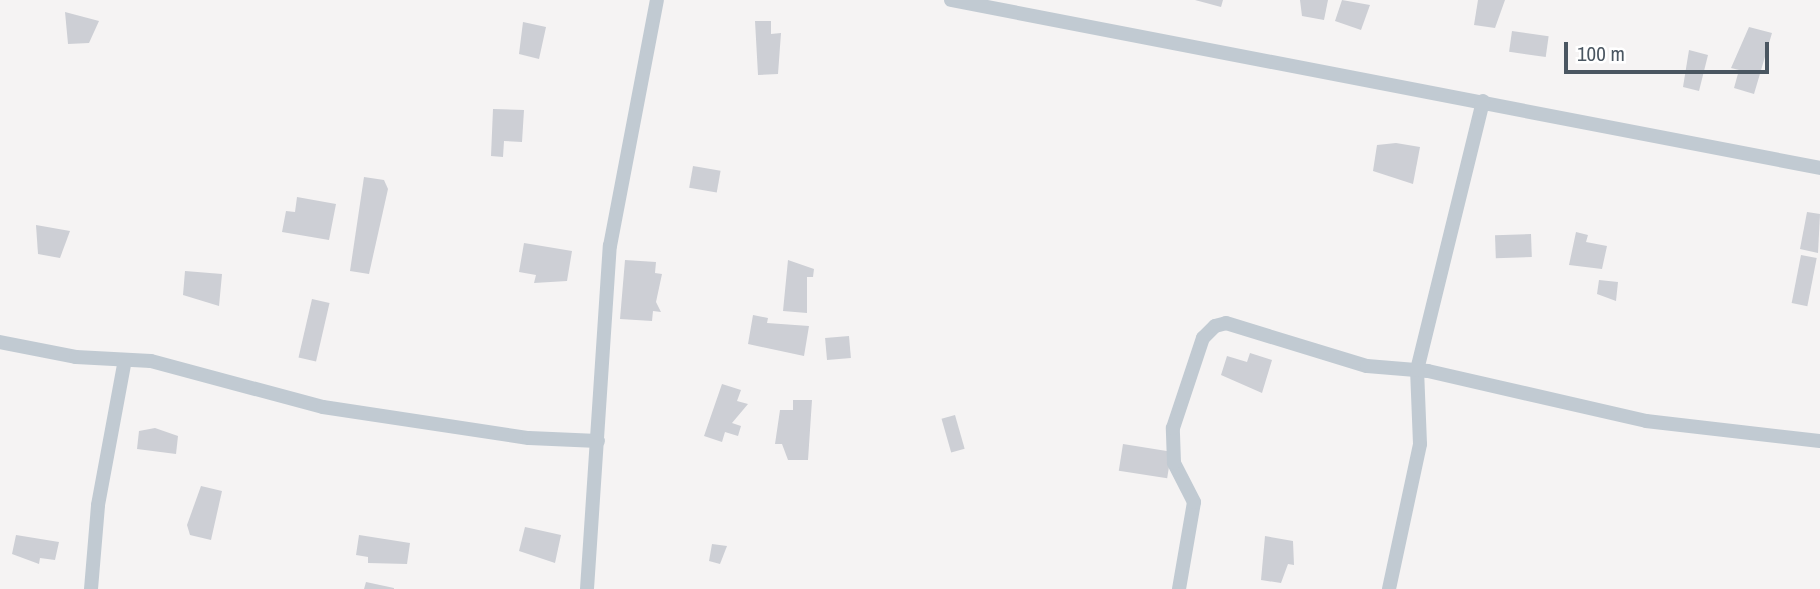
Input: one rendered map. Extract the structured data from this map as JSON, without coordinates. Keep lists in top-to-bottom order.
{
  "scale_bar": "100 m"
}
